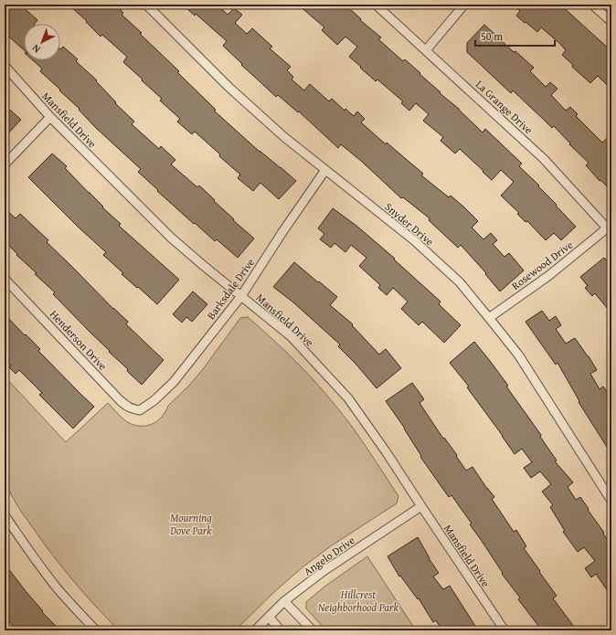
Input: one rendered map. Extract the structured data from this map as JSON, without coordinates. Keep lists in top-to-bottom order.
{
  "streets": {
    "street": [
      "La Grange Drive",
      "Mansfield Drive",
      "Snyder Drive",
      "Rosewood Drive",
      "Barksdale Drive",
      "Henderson Drive",
      "Angelo Drive"
    ]
  },
  "crossings": [
    ["La Grange Drive", "Rosewood Drive"],
    ["Mansfield Drive", "Barksdale Drive"],
    ["Mansfield Drive", "Angelo Drive"],
    ["Snyder Drive", "Rosewood Drive"],
    ["Snyder Drive", "Barksdale Drive"],
    ["Barksdale Drive", "Henderson Drive"]
  ],
  "parks": ["Mourning Dove Park", "Hillcrest Neighborhood Park"],
  "scale_bar": "50 m",
  "north": "bottom left"
}
